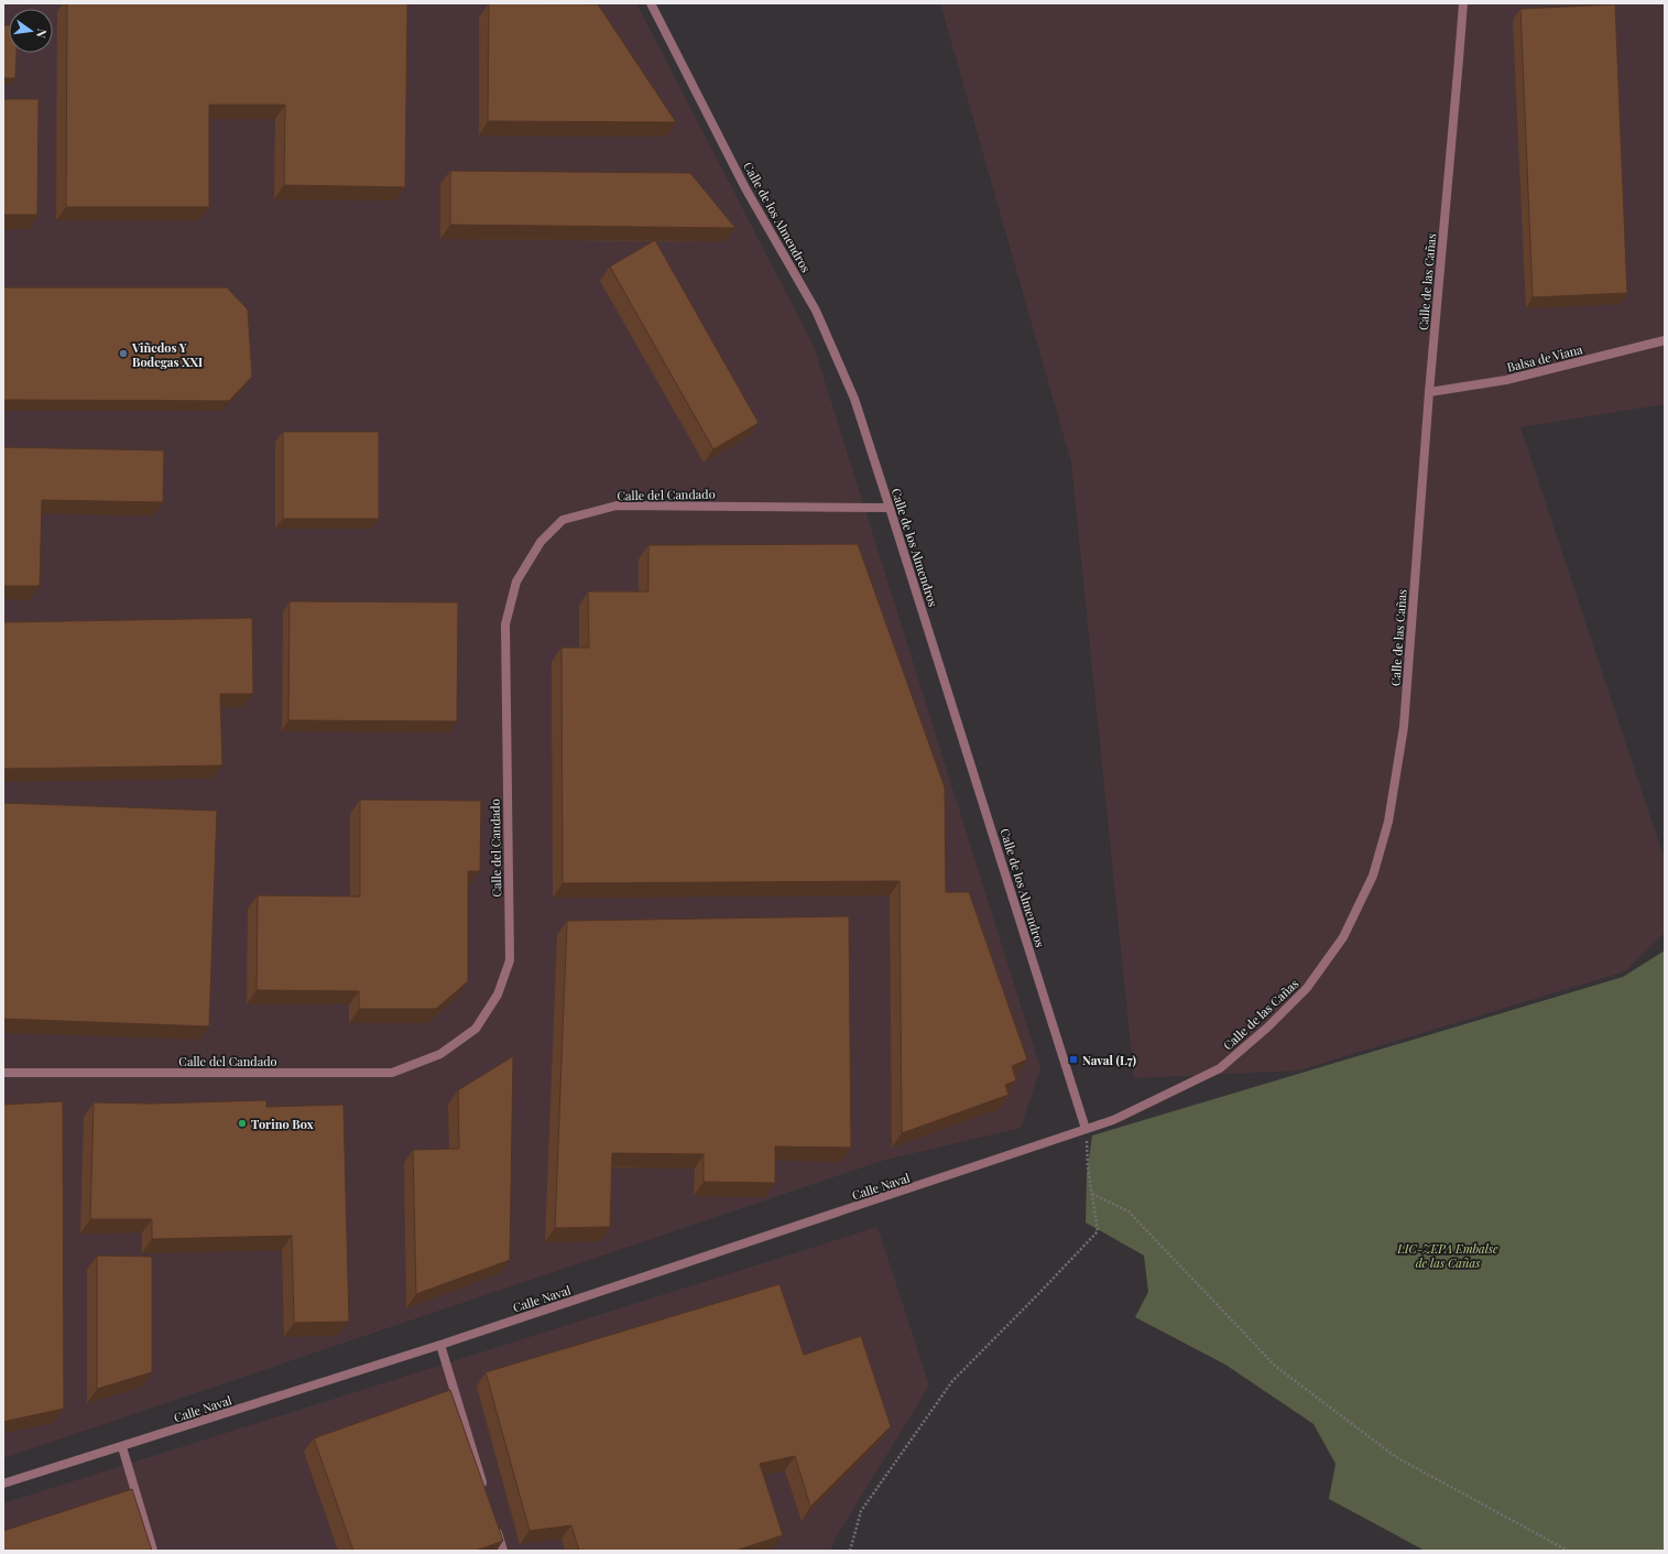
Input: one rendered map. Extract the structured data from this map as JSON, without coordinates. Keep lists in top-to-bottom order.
{
  "streets": {
    "street": [
      "Calle de los Almendros",
      "Calle de las Cañas",
      "Balsa de Viana",
      "Calle del Candado",
      "Calle Naval"
    ]
  },
  "crossings": [
    ["Calle de los Almendros", "Calle de las Cañas"],
    ["Calle de los Almendros", "Calle del Candado"],
    ["Calle de los Almendros", "Calle Naval"],
    ["Calle de las Cañas", "Balsa de Viana"],
    ["Calle de las Cañas", "Calle Naval"]
  ],
  "parks": ["LIC-ZEPA Embalse de las Cañas"],
  "places": {
    "other": ["Viñedos Y Bodegas XXI", "Torino Box"],
    "transit": ["Naval (L7)"]
  },
  "north": "right"
}
